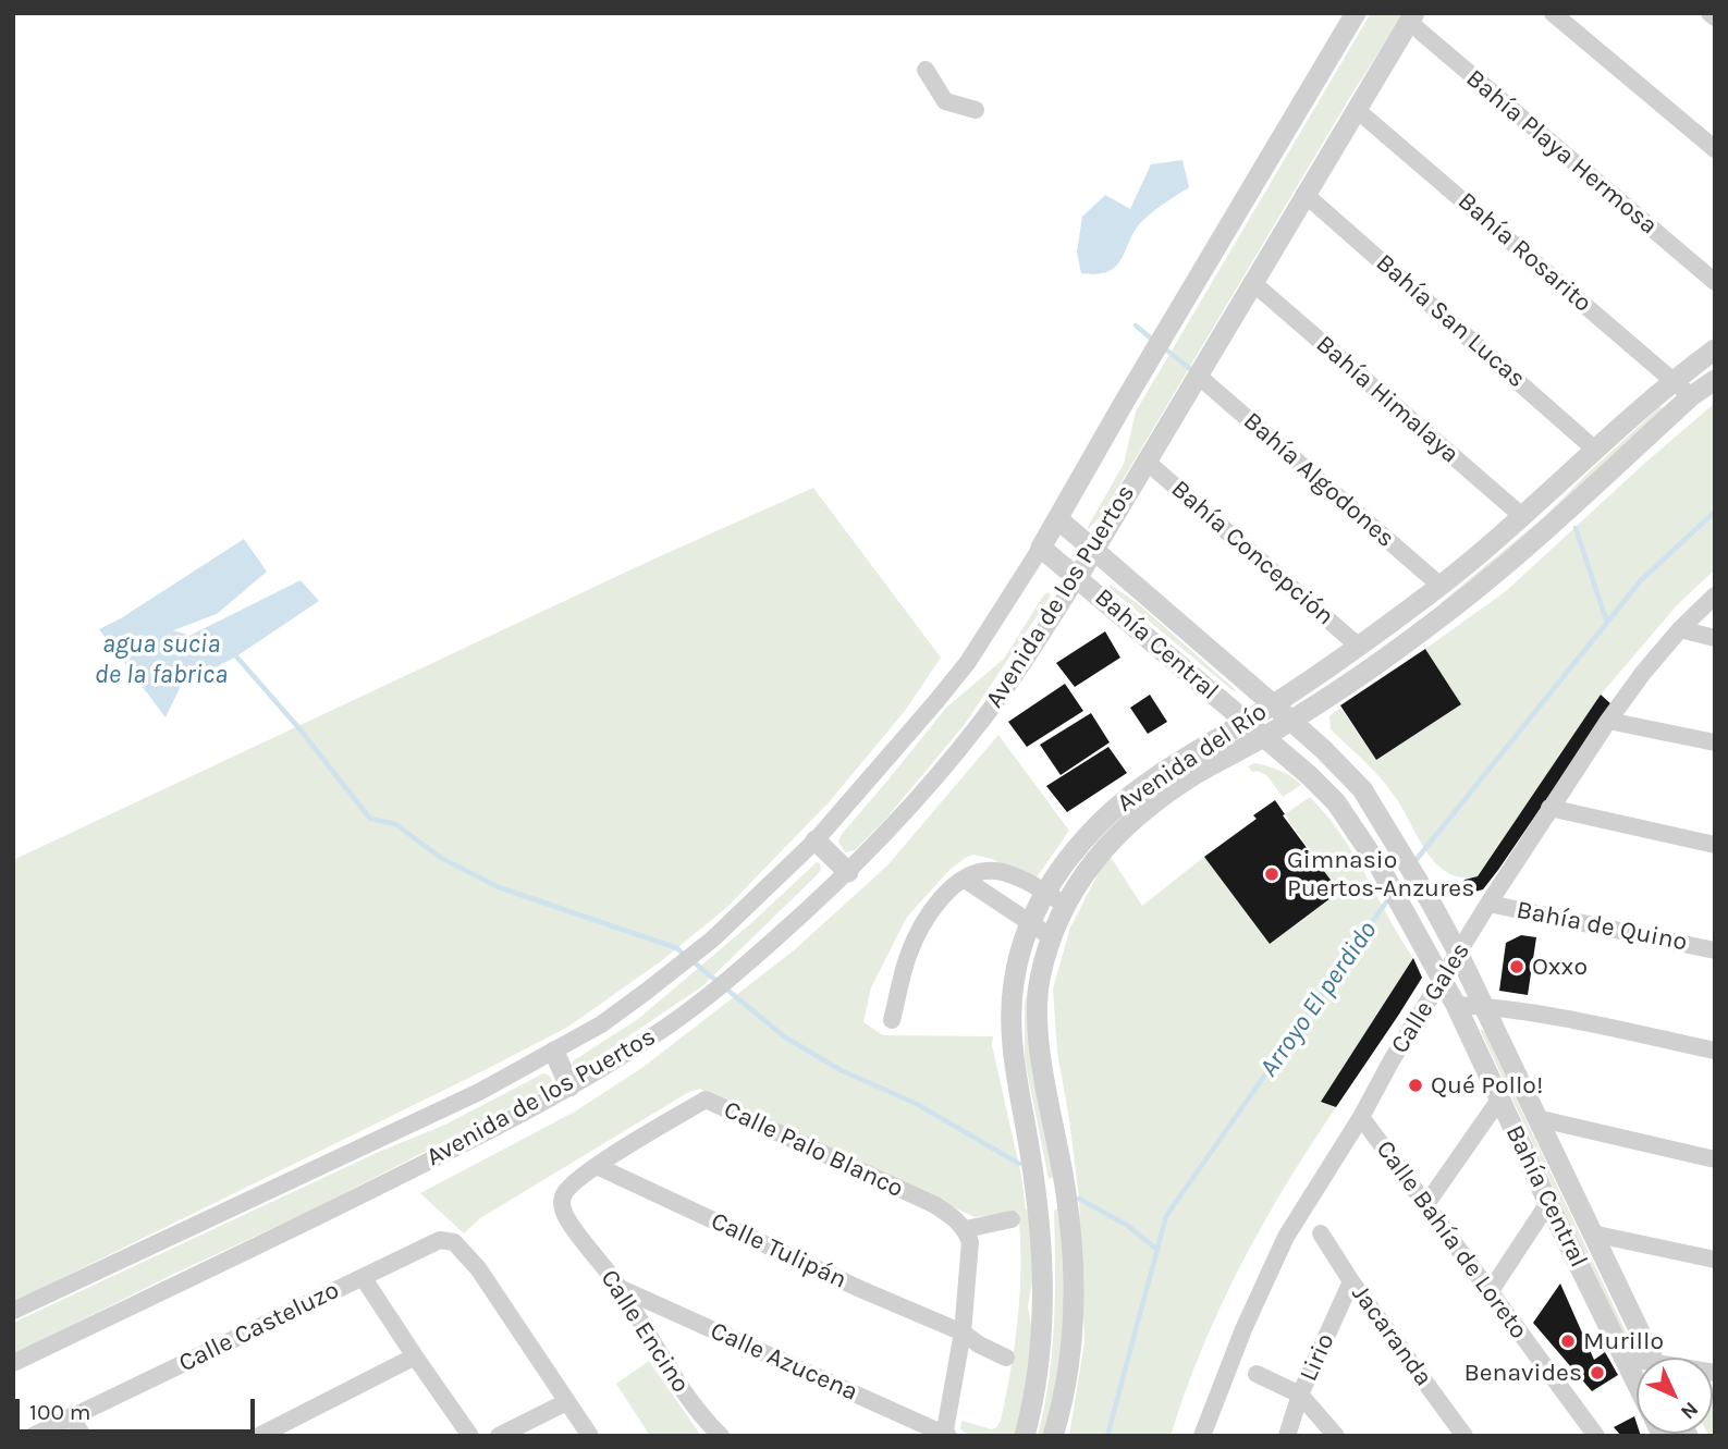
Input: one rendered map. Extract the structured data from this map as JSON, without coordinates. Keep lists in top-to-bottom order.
{
  "streets": {
    "street": [
      "Bahía Playa Hermosa",
      "Bahía Rosarito",
      "Bahía San Lucas",
      "Bahía Himalaya",
      "Bahía Algodones",
      "Bahía Concepción",
      "Avenida de los Puertos",
      "Bahía Central",
      "Avenida del Río",
      "Bahía de Quino",
      "Calle Gales",
      "Calle Palo Blanco",
      "Calle Bahía de Loreto",
      "Calle Tulipán",
      "Calle Casteluzo",
      "Calle Encino",
      "Jacaranda",
      "Lirio",
      "Calle Azucena"
    ]
  },
  "crossings": [
    ["Bahía Playa Hermosa", "Avenida de los Puertos"],
    ["Bahía Rosarito", "Avenida de los Puertos"],
    ["Bahía Rosarito", "Avenida del Río"],
    ["Bahía San Lucas", "Avenida de los Puertos"],
    ["Bahía San Lucas", "Avenida del Río"],
    ["Bahía Himalaya", "Avenida de los Puertos"],
    ["Bahía Himalaya", "Avenida del Río"],
    ["Bahía Algodones", "Avenida de los Puertos"],
    ["Bahía Algodones", "Avenida del Río"],
    ["Bahía Concepción", "Avenida de los Puertos"],
    ["Bahía Concepción", "Avenida del Río"],
    ["Avenida de los Puertos", "Bahía Central"],
    ["Bahía Central", "Avenida del Río"],
    ["Bahía Central", "Calle Gales"],
    ["Bahía de Quino", "Calle Gales"],
    ["Calle Gales", "Calle Bahía de Loreto"],
    ["Calle Palo Blanco", "Calle Tulipán"],
    ["Calle Palo Blanco", "Calle Encino"],
    ["Calle Encino", "Calle Azucena"],
    ["Jacaranda", "Lirio"]
  ],
  "water": ["agua sucia de la fabrica", "Arroyo El perdido"],
  "places": [
    "Gimnasio Puertos-Anzures",
    "Oxxo",
    "Qué Pollo!",
    "Murillo",
    "Benavides"
  ],
  "scale_bar": "100 m",
  "north": "bottom right"
}
